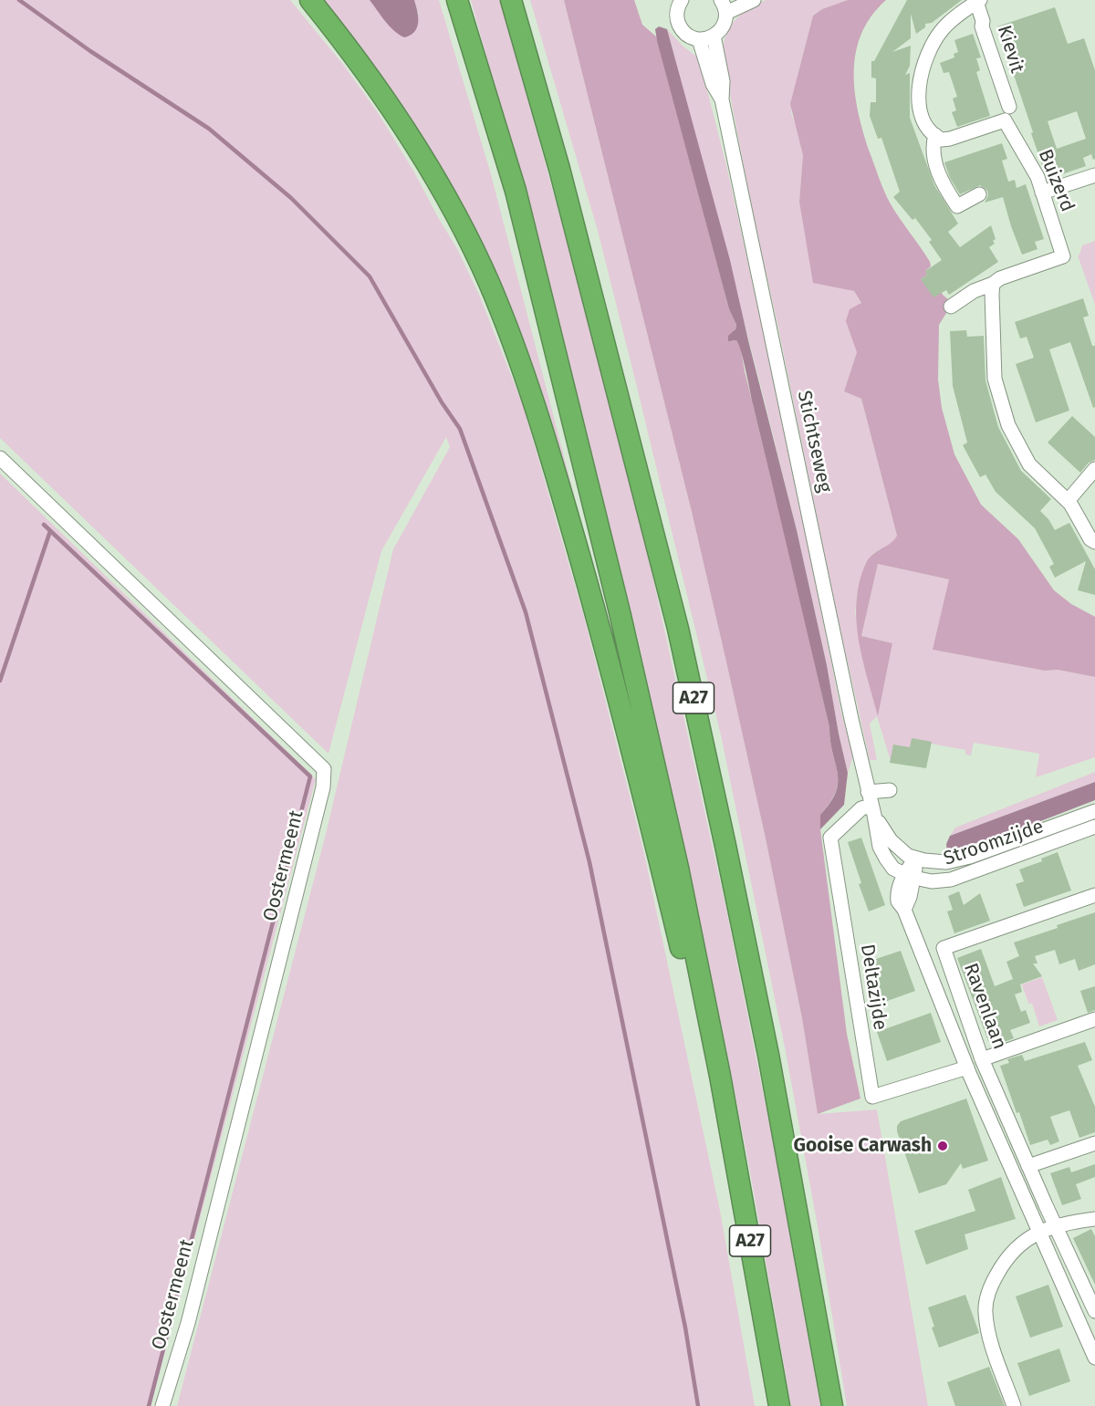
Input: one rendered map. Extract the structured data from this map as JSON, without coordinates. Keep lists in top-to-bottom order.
{
  "streets": {
    "highway": ["A27"],
    "street": [
      "Kievit",
      "Buizerd",
      "Stichtseweg",
      "Stroomzijde",
      "Oostermeent",
      "Deltazijde",
      "Ravenlaan"
    ]
  },
  "crossings": [
    ["Stichtseweg", "Stroomzijde"],
    ["Stichtseweg", "Deltazijde"]
  ],
  "places": ["Gooise Carwash"]
}
